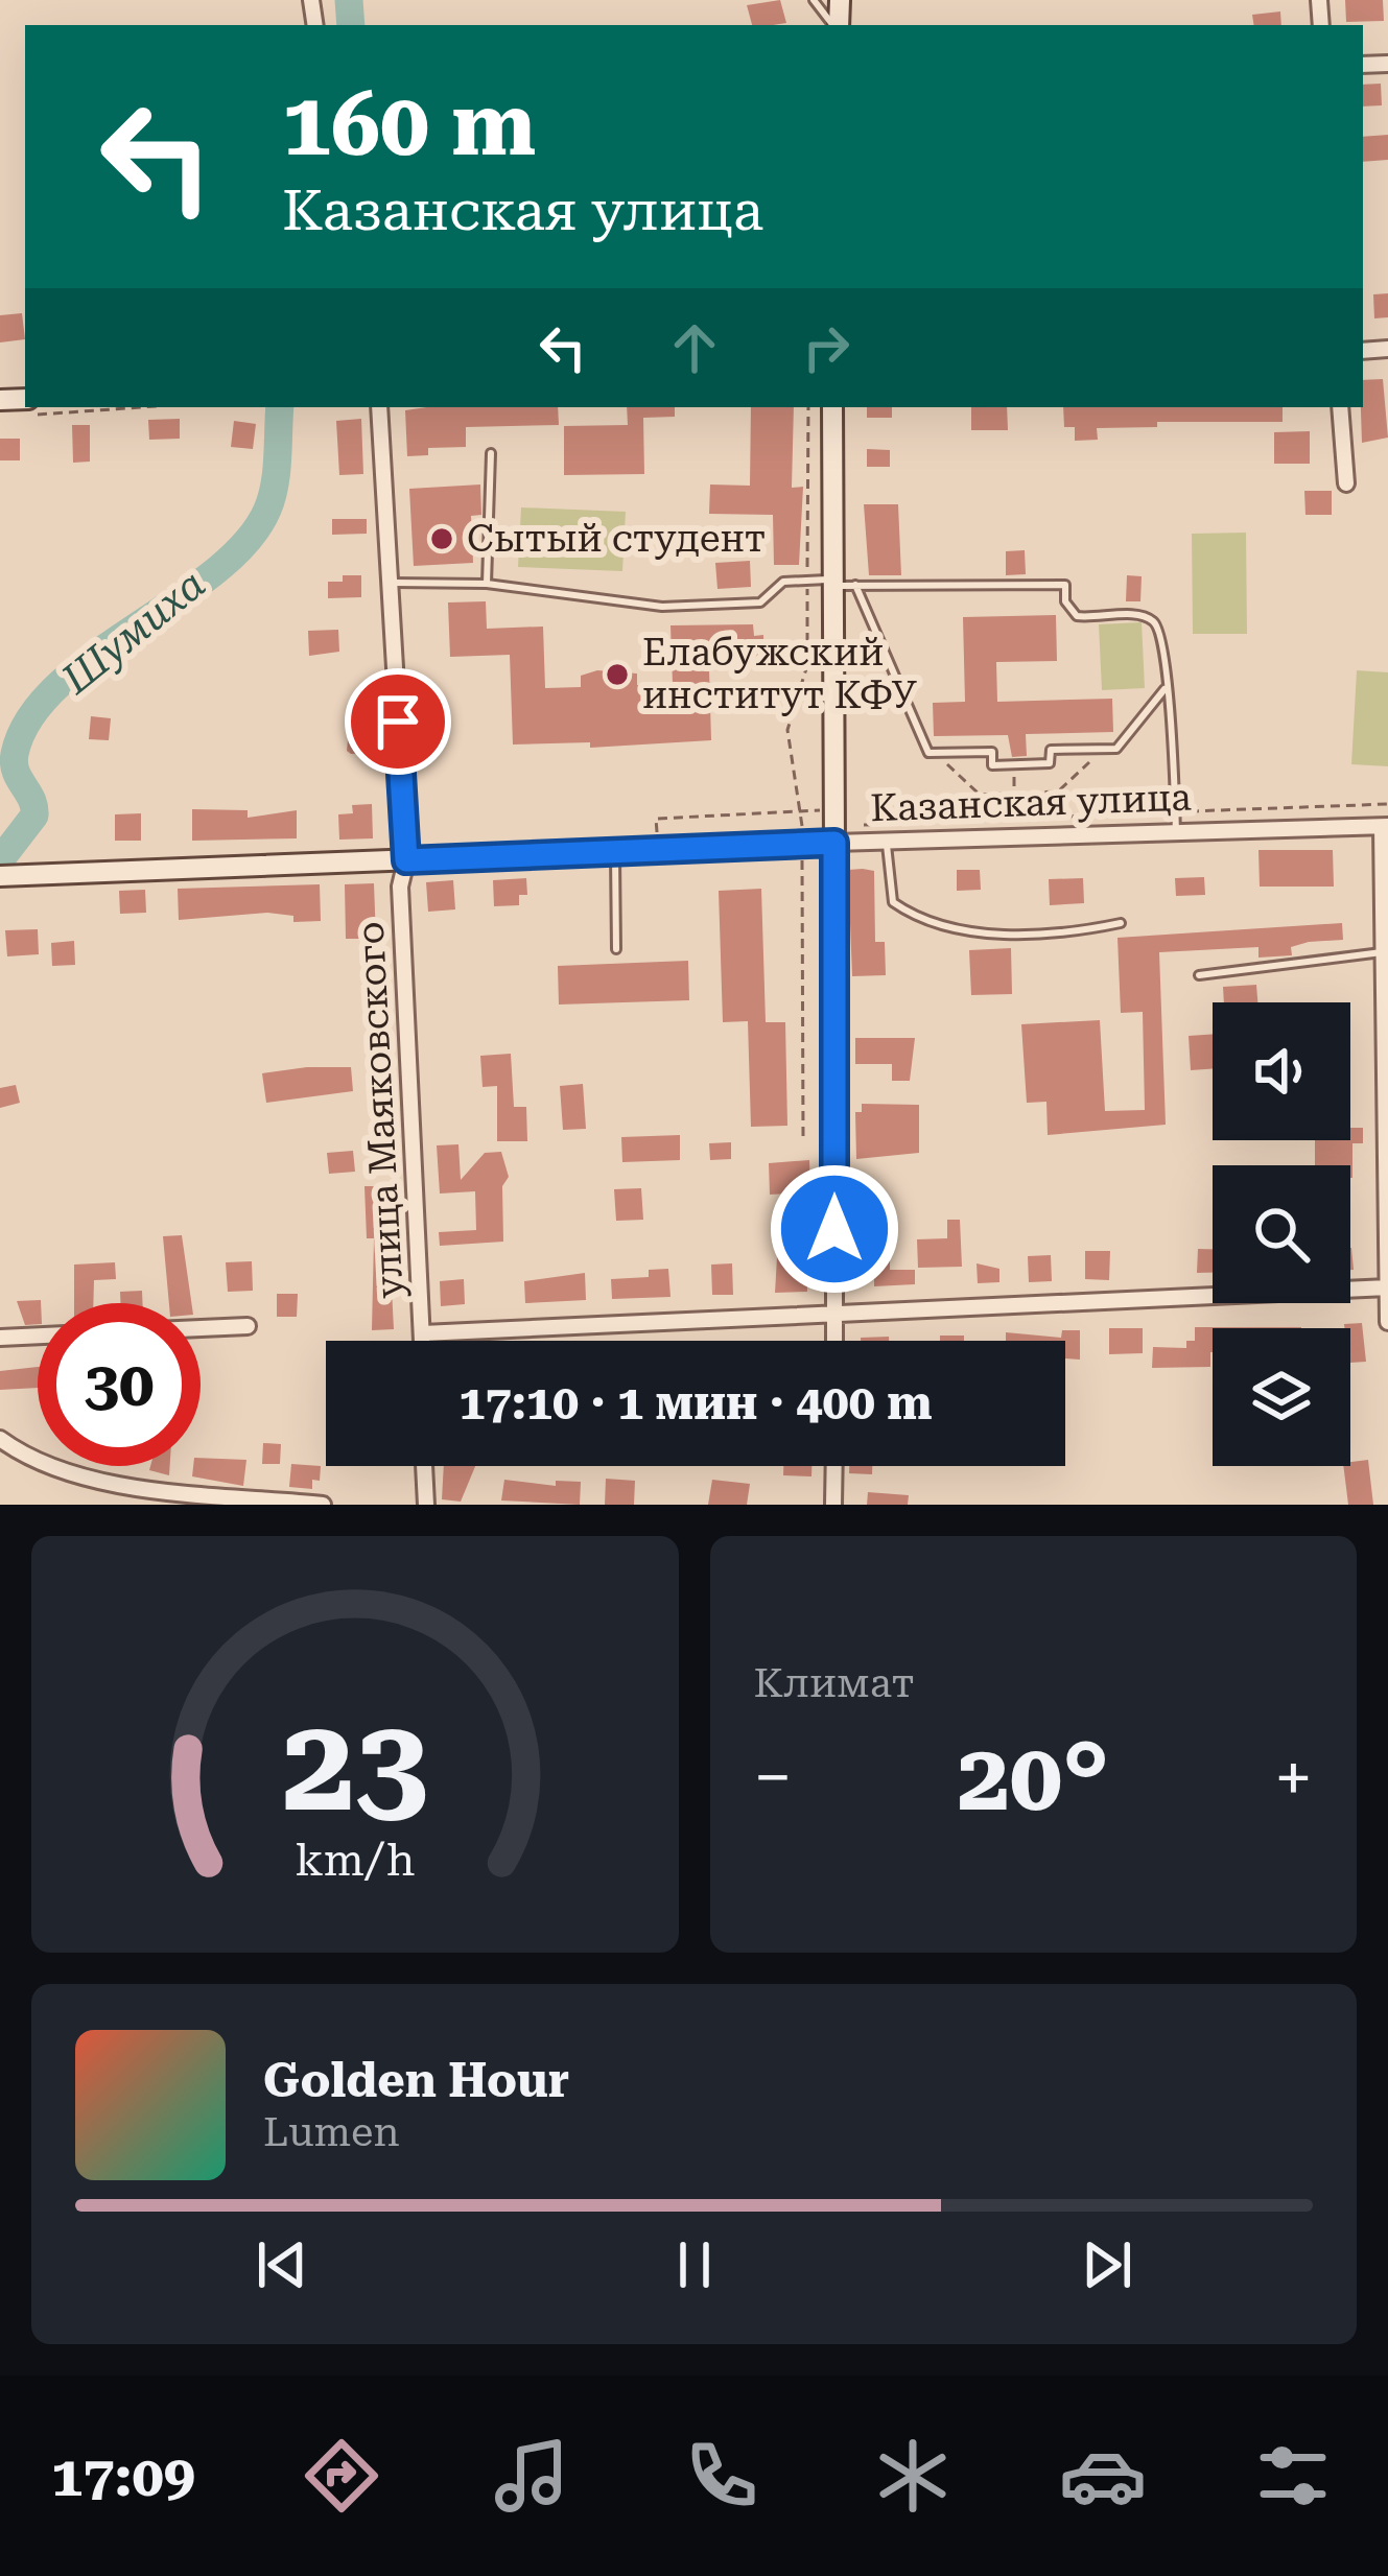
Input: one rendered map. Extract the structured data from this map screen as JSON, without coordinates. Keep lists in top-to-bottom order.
{
  "streets": {
    "street": ["Казанская улица", "улица Маяковского"]
  },
  "crossings": [
    ["Казанская улица", "улица Маяковского"]
  ],
  "water": ["Шумиха"],
  "places": ["Сытый студент", "Елабужский институт КФУ"],
  "page": {
    "turn": ["160 m", "Казанская улица"],
    "limit": "30",
    "trip": "17:10 · 1 мин · 400 m",
    "tile": "Климат",
    "heat": ["−", "20°", "+"],
    "song": ["Golden Hour", "Lumen"],
    "tabs": "17:09",
    "gauge": ["23", "km/h"]
  }
}
